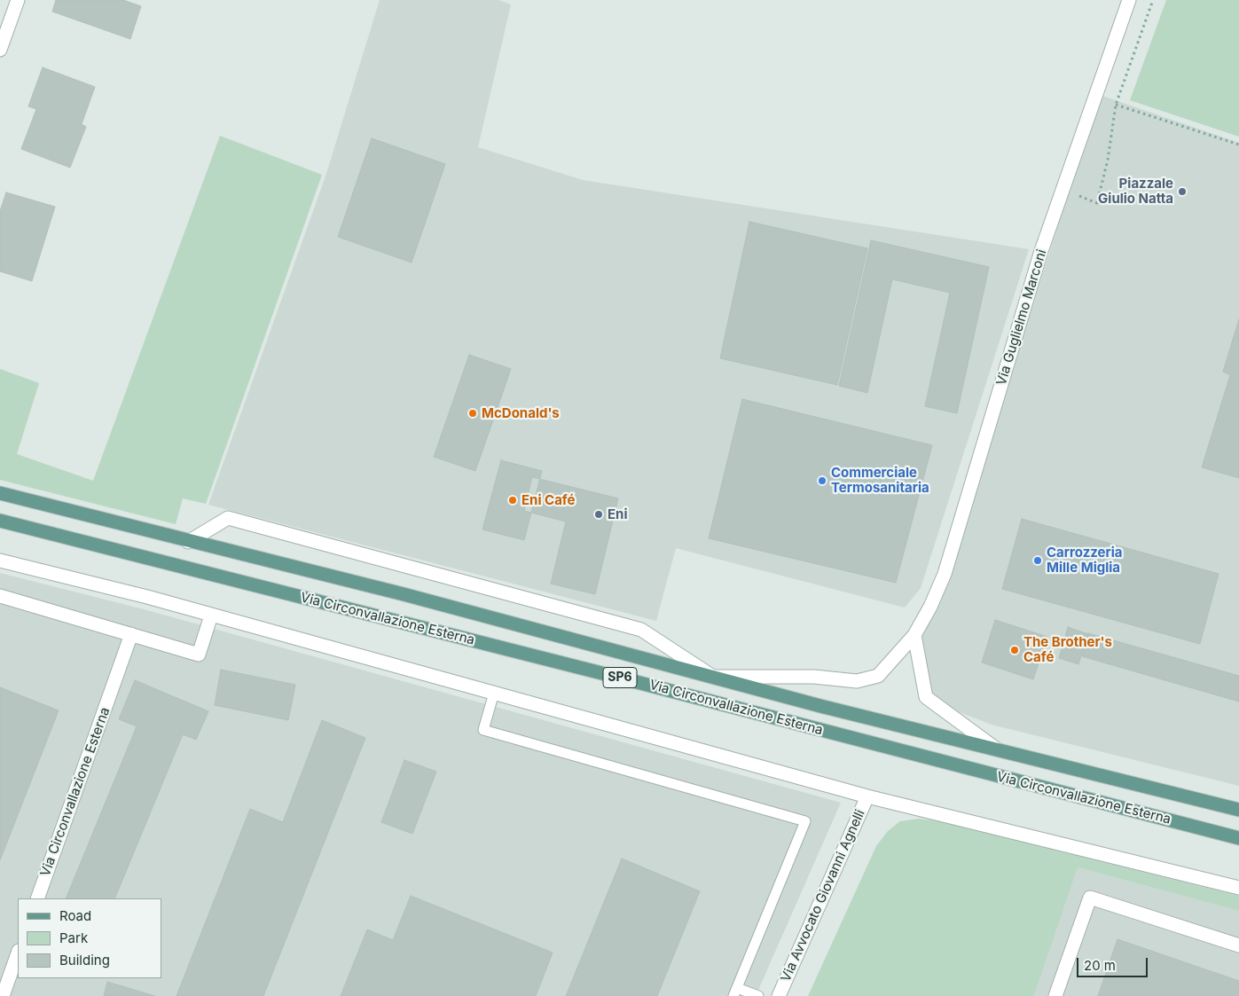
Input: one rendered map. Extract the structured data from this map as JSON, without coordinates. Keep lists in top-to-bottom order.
{
  "streets": {
    "main road": ["Via Circonvallazione Esterna", "SP6"],
    "street": ["Via Guglielmo Marconi", "Via Avvocato Giovanni Agnelli"]
  },
  "crossings": [
    ["Via Guglielmo Marconi", "Via Circonvallazione Esterna"]
  ],
  "places": [
    "Piazzale Giulio Natta",
    "McDonald's",
    "Commerciale Termosanitaria",
    "Eni Café",
    "Eni",
    "Carrozzeria Mille Miglia",
    "The Brother's Café"
  ],
  "legend": ["Road", "Park", "Building"],
  "scale_bar": "20 m"
}
